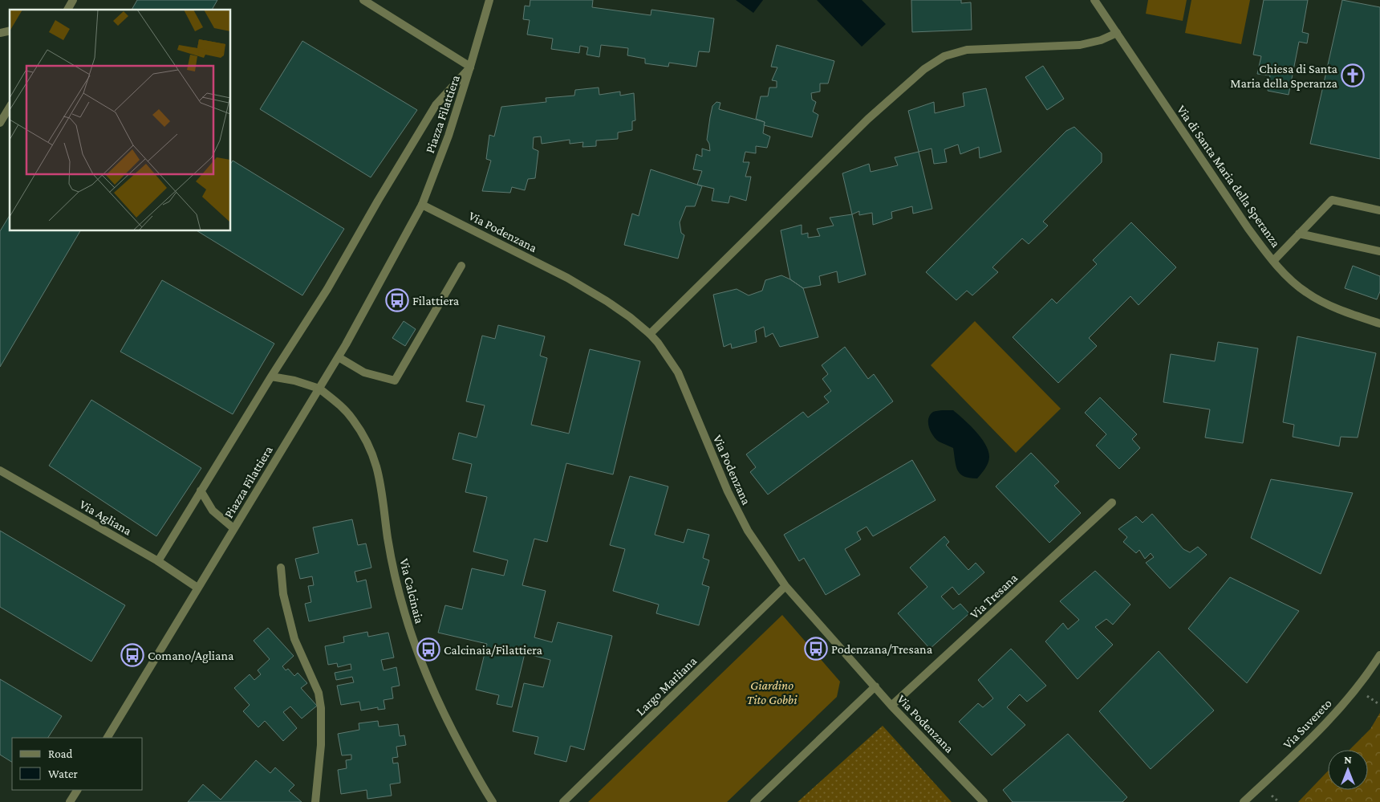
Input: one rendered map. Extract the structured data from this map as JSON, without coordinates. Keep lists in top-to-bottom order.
{
  "streets": {
    "street": [
      "Piazza Filattiera",
      "Via di Santa Maria della Speranza",
      "Via Podenzana",
      "Via Agliana",
      "Via Calcinaia",
      "Via Tresana",
      "Largo Marliana",
      "Via Suvereto"
    ]
  },
  "crossings": [
    ["Piazza Filattiera", "Via Podenzana"],
    ["Piazza Filattiera", "Via Agliana"],
    ["Piazza Filattiera", "Via Calcinaia"],
    ["Via Podenzana", "Via Tresana"],
    ["Via Podenzana", "Largo Marliana"]
  ],
  "parks": ["Giardino Tito Gobbi"],
  "places": {
    "church": ["Chiesa di Santa Maria della Speranza"],
    "bus stop": [
      "Filattiera",
      "Podenzana/Tresana",
      "Calcinaia/Filattiera",
      "Comano/Agliana"
    ]
  },
  "legend": ["Road", "Water"],
  "north": "top"
}
